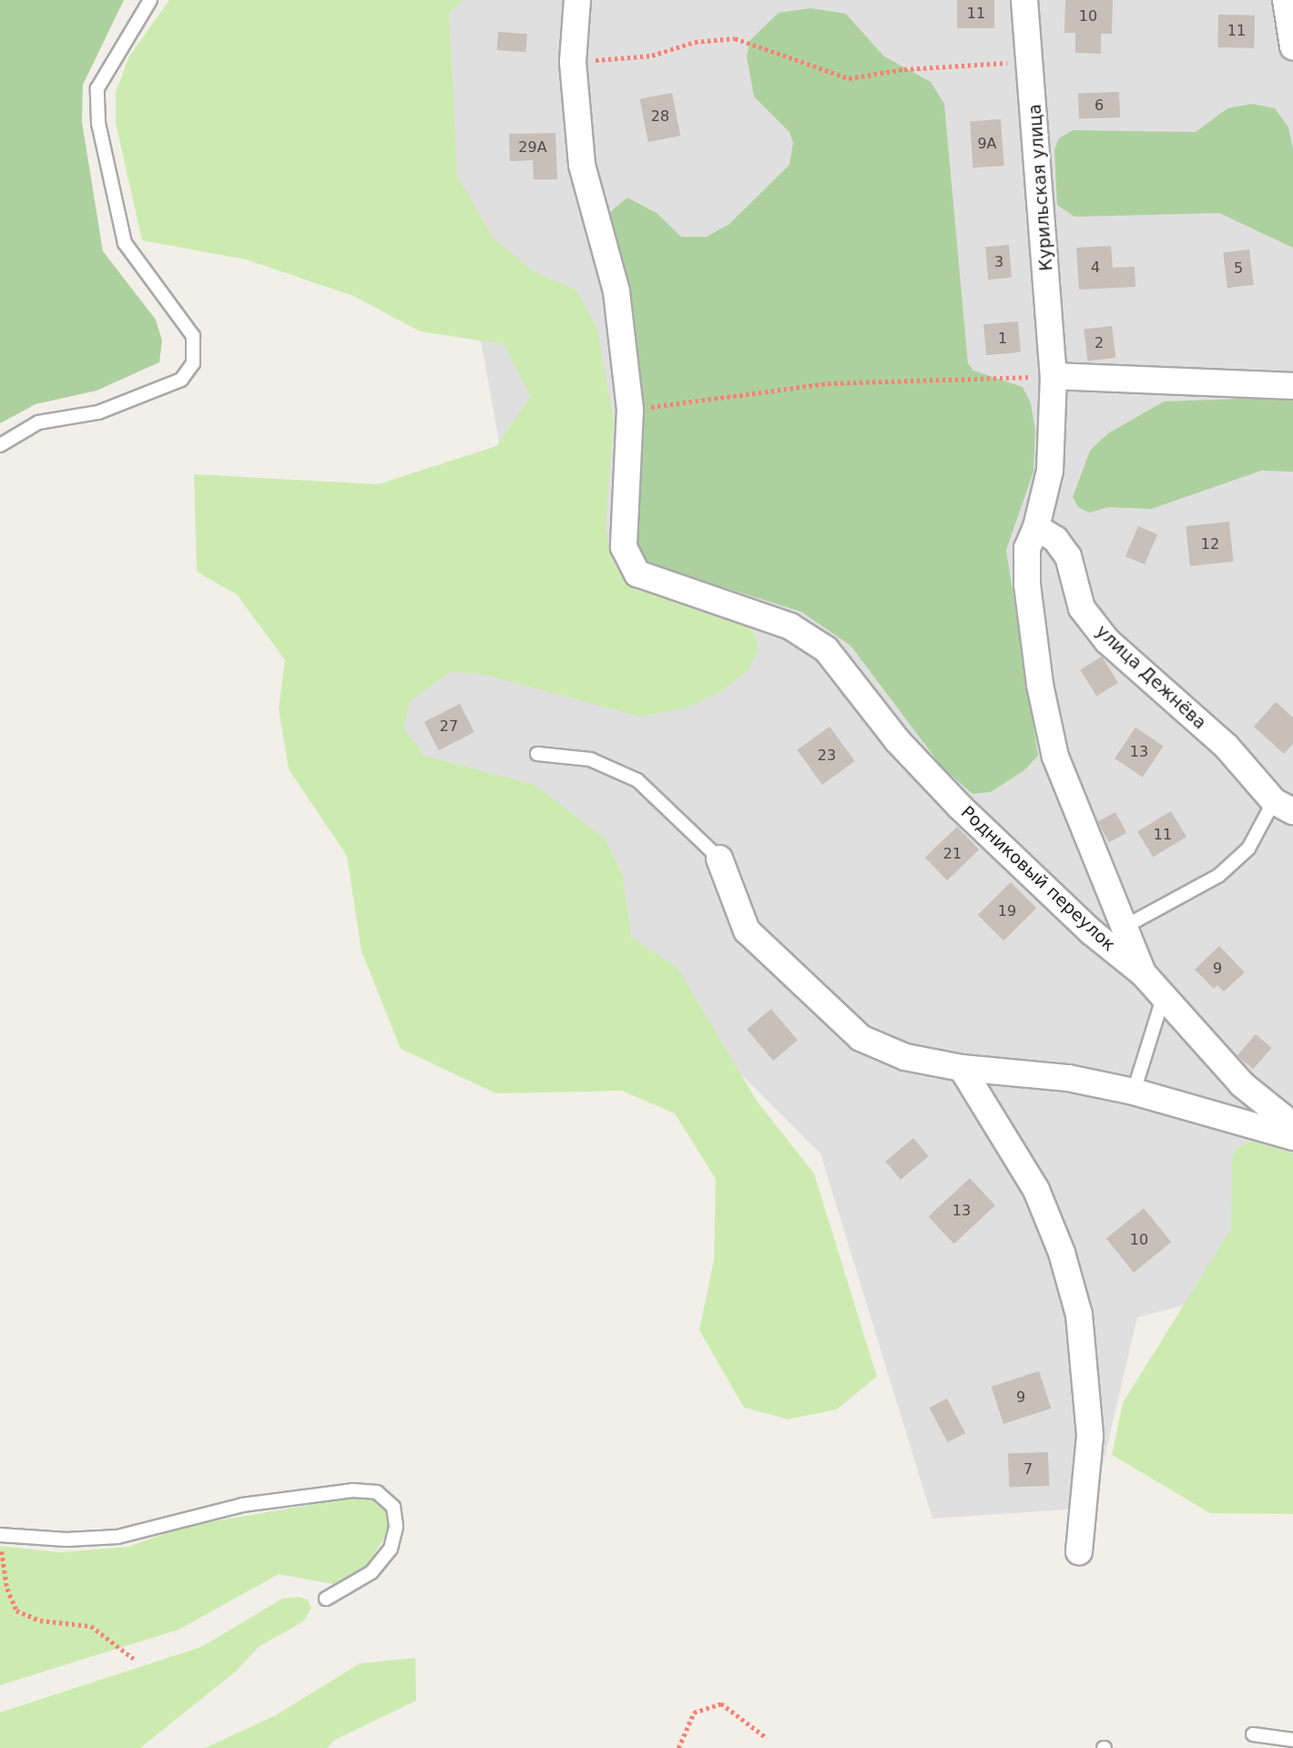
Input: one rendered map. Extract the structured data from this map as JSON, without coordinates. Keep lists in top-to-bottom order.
{
  "streets": {
    "street": ["Курильская улица", "улица Дежнёва", "Родниковый переулок"]
  },
  "house_numbers": [
    "11",
    "10",
    "11",
    "6",
    "28",
    "9А",
    "29А",
    "3",
    "4",
    "5",
    "1",
    "2",
    "12",
    "27",
    "13",
    "23",
    "11",
    "21",
    "19",
    "9",
    "13",
    "10",
    "9",
    "7"
  ]
}
